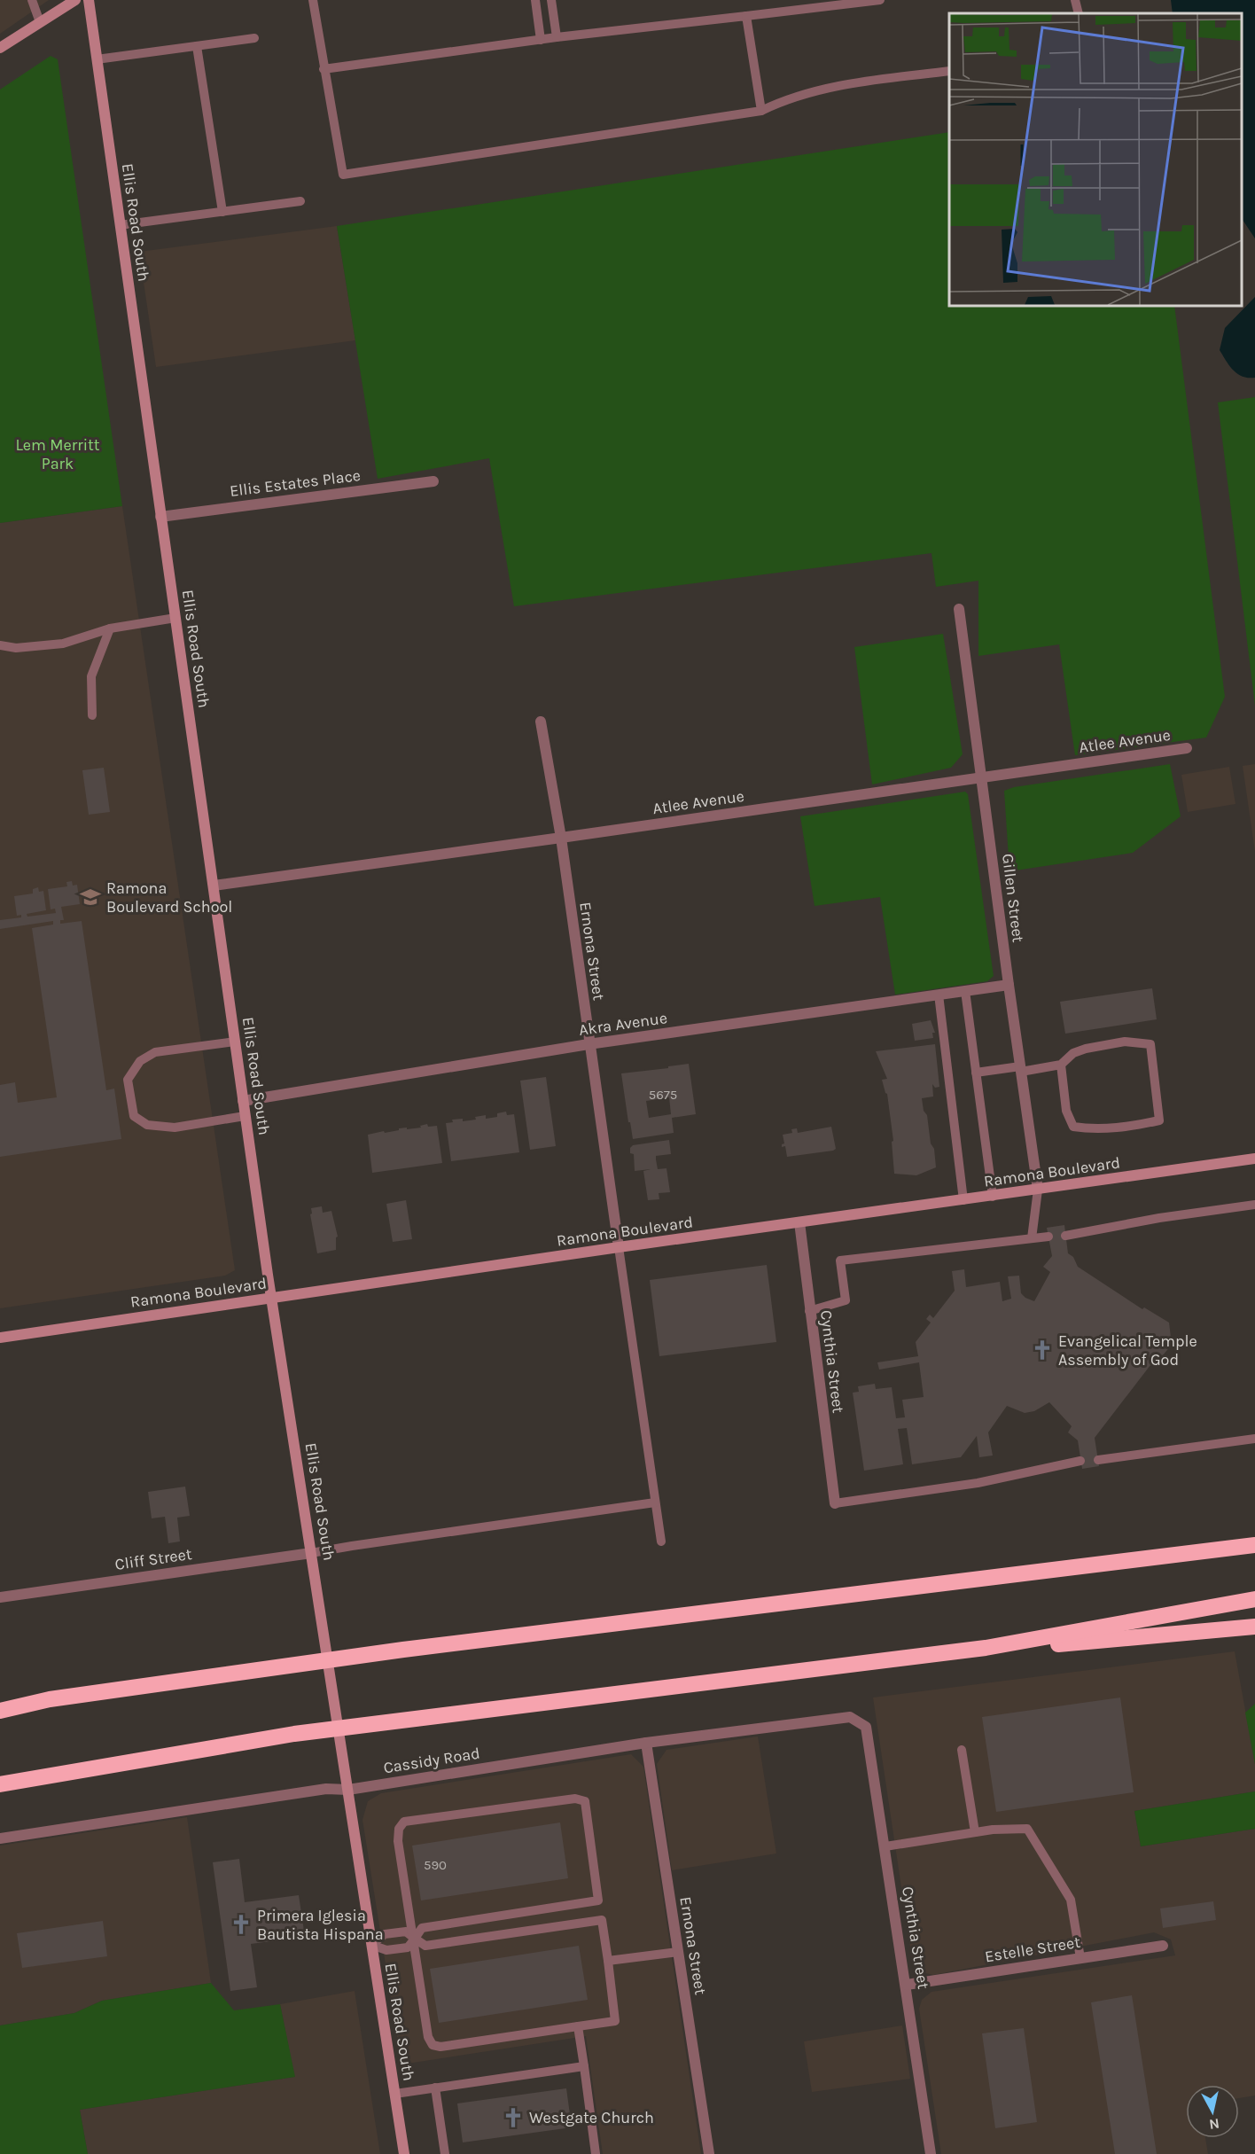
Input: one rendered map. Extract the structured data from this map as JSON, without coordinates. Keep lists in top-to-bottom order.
{
  "streets": {
    "street": [
      "Ellis Road South",
      "Ellis Estates Place",
      "Atlee Avenue",
      "Gillen Street",
      "Ernona Street",
      "Akra Avenue",
      "Ramona Boulevard",
      "Cynthia Street",
      "Cliff Street",
      "Cassidy Road",
      "Estelle Street"
    ]
  },
  "crossings": [
    ["Ellis Road South", "Ellis Estates Place"],
    ["Ellis Road South", "Atlee Avenue"],
    ["Ellis Road South", "Akra Avenue"],
    ["Ellis Road South", "Ramona Boulevard"],
    ["Ellis Road South", "Cliff Street"],
    ["Ellis Road South", "Cassidy Road"],
    ["Atlee Avenue", "Gillen Street"],
    ["Atlee Avenue", "Ernona Street"],
    ["Gillen Street", "Akra Avenue"],
    ["Gillen Street", "Ramona Boulevard"],
    ["Ernona Street", "Akra Avenue"],
    ["Ernona Street", "Ramona Boulevard"],
    ["Ernona Street", "Cassidy Road"],
    ["Ramona Boulevard", "Cynthia Street"],
    ["Cynthia Street", "Cassidy Road"],
    ["Cynthia Street", "Estelle Street"]
  ],
  "parks": ["Lem Merritt Park"],
  "places": {
    "school or university": ["Ramona Boulevard School"],
    "church": ["Evangelical Temple Assembly of God", "Primera Iglesia Bautista Hispana", "Westgate Church"]
  },
  "house_numbers": ["5675", "590"],
  "north": "bottom"
}
